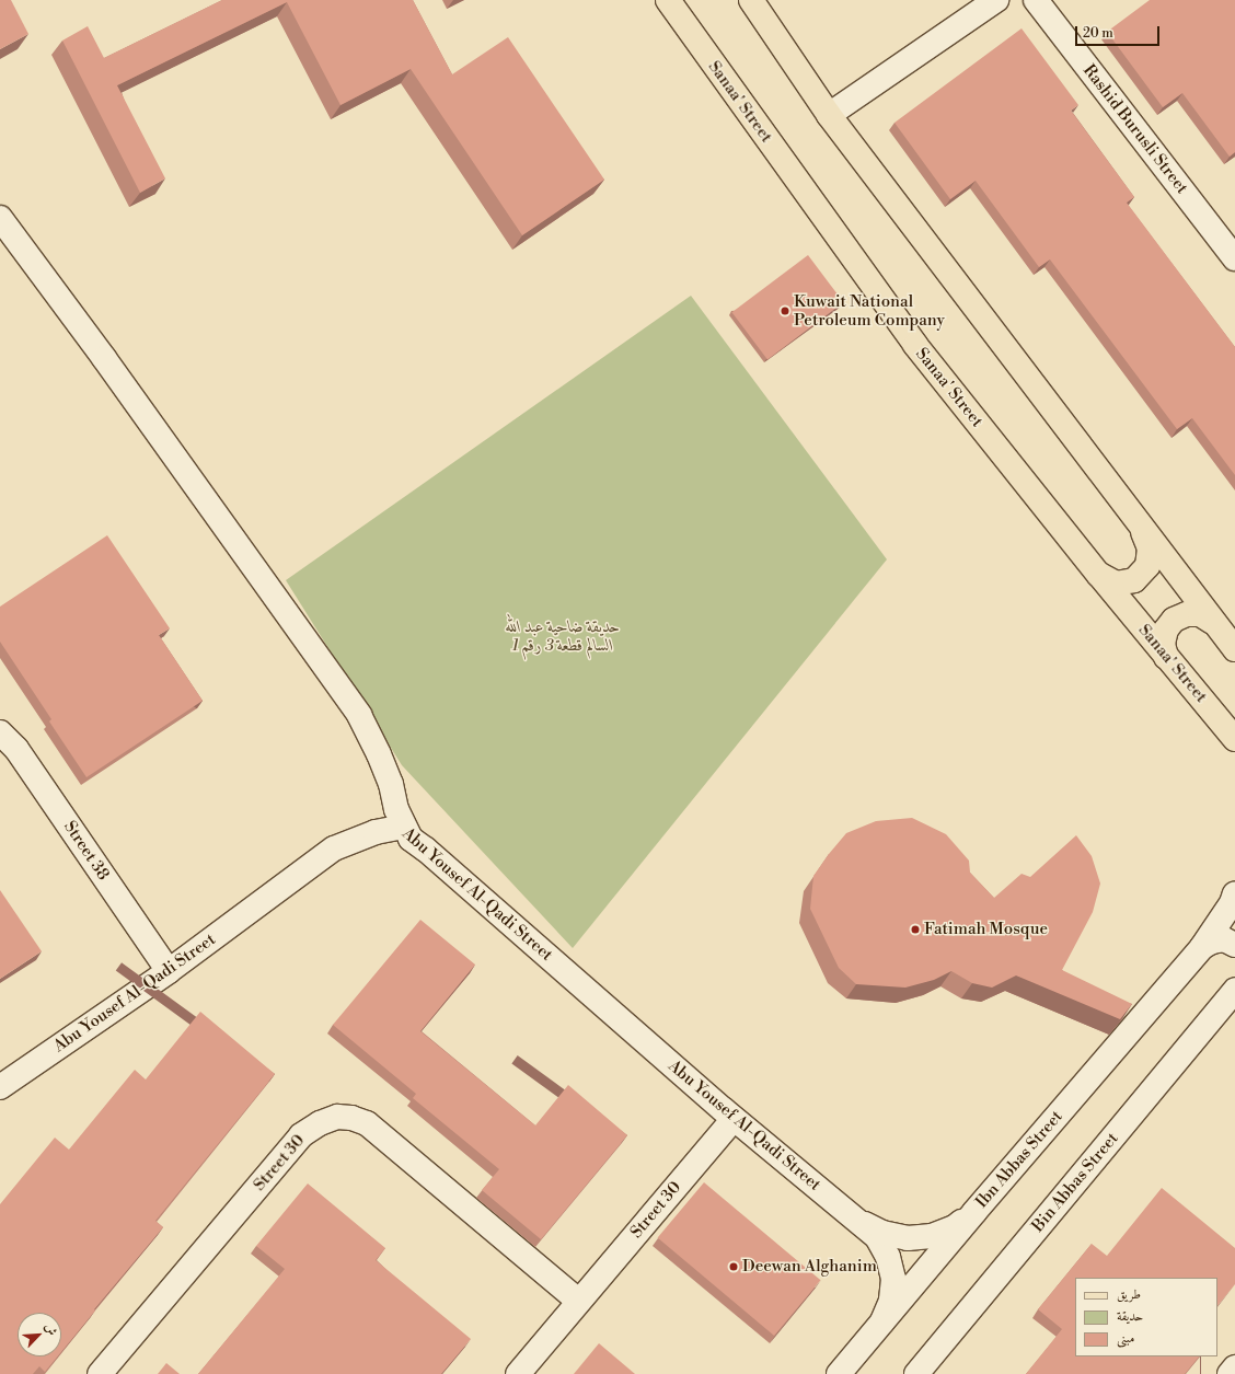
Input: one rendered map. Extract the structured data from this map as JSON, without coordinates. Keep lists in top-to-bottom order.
{
  "streets": {
    "main road": ["Sanaa' Street"],
    "street": [
      "Rashid Burusli Street",
      "Street 38",
      "Abu Yousef Al-Qadi Street",
      "Ibn Abbas Street",
      "Street 30",
      "Bin Abbas Street"
    ]
  },
  "crossings": [
    ["Street 38", "Abu Yousef Al-Qadi Street"],
    ["Abu Yousef Al-Qadi Street", "Ibn Abbas Street"],
    ["Abu Yousef Al-Qadi Street", "Street 30"]
  ],
  "parks": ["حديقة ضاحية عبد الله السالم قطعة 3 رقم 1"],
  "places": ["Kuwait National Petroleum Company", "Fatimah Mosque", "Deewan Alghanim"],
  "legend": ["طريق", "حديقة", "مبنى"],
  "scale_bar": "20 m",
  "north": "top right"
}
